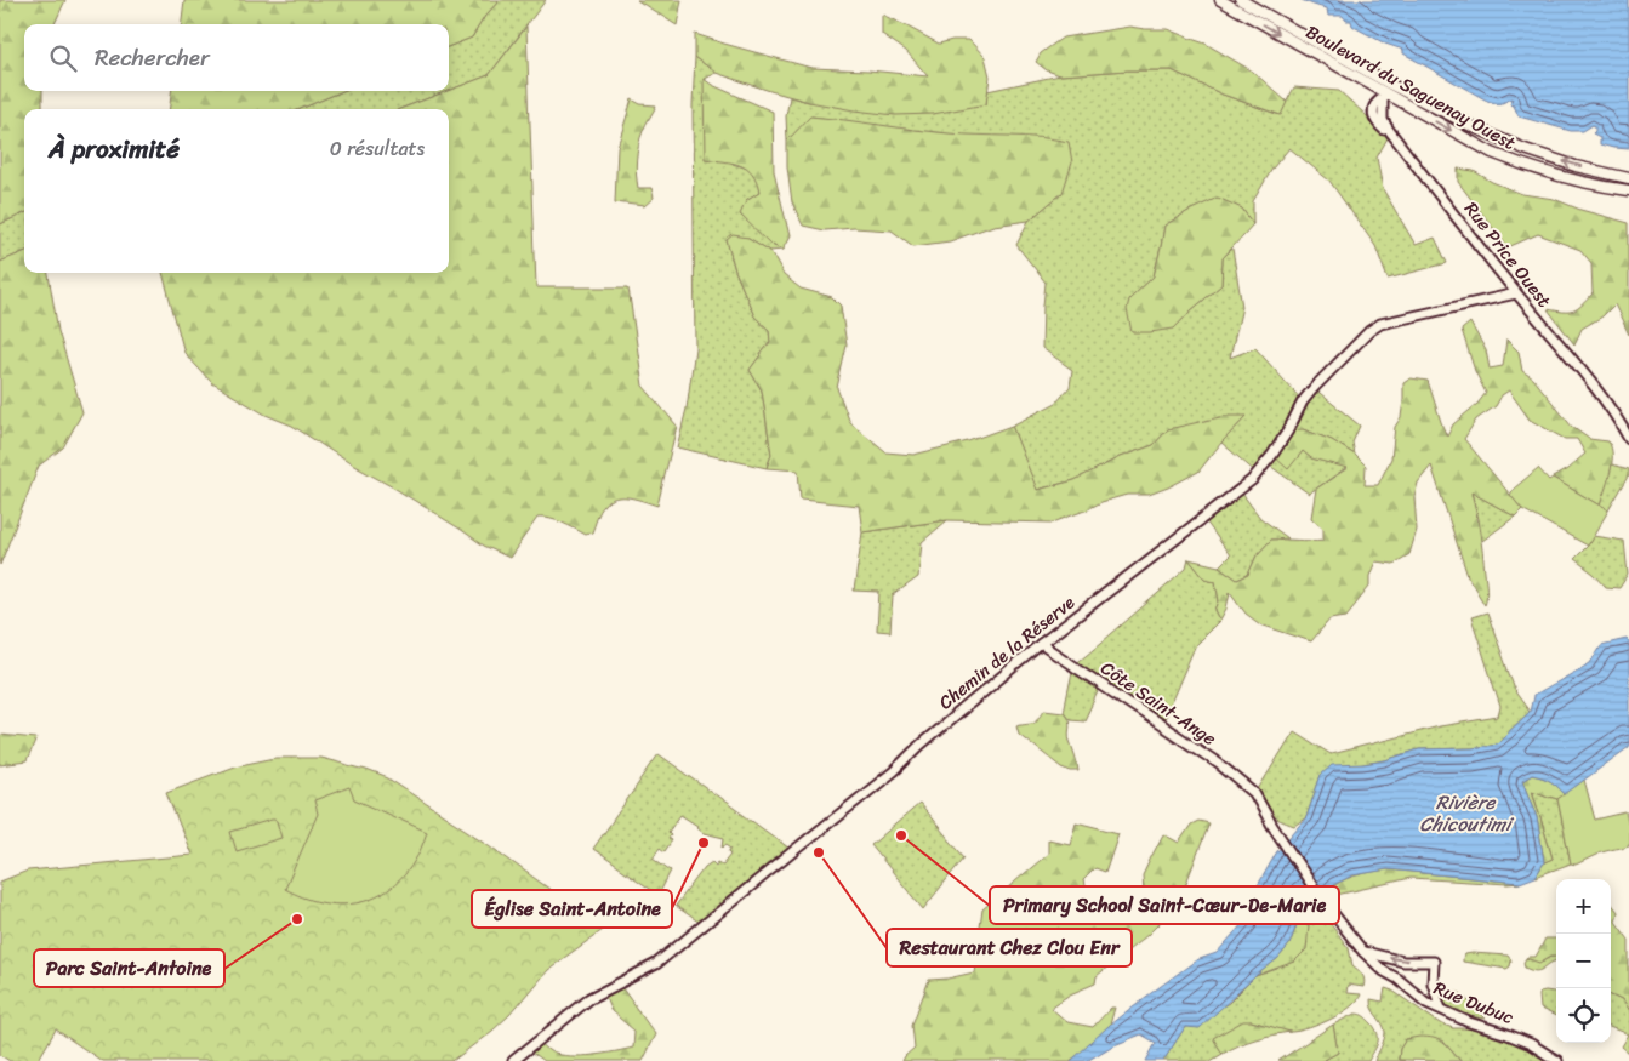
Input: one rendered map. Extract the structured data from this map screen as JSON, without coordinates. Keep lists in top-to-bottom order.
{
  "streets": {
    "main road": ["Boulevard du Saguenay Ouest"],
    "street": [
      "Rue Price Ouest",
      "Chemin de la Réserve",
      "Côte Saint-Ange",
      "Rue Dubuc"
    ]
  },
  "crossings": [
    ["Boulevard du Saguenay Ouest", "Rue Price Ouest"],
    ["Rue Price Ouest", "Chemin de la Réserve"],
    ["Chemin de la Réserve", "Côte Saint-Ange"],
    ["Côte Saint-Ange", "Rue Dubuc"]
  ],
  "water": ["Rivière Chicoutimi"],
  "places": [
    "Primary School Saint-Cœur-De-Marie",
    "Église Saint-Antoine",
    "Restaurant Chez Clou Enr",
    "Parc Saint-Antoine"
  ],
  "page": {
    "search": "Rechercher",
    "heading": ["À proximité", "0 résultats"],
    "map_buttons": ["+", "−"]
  }
}
